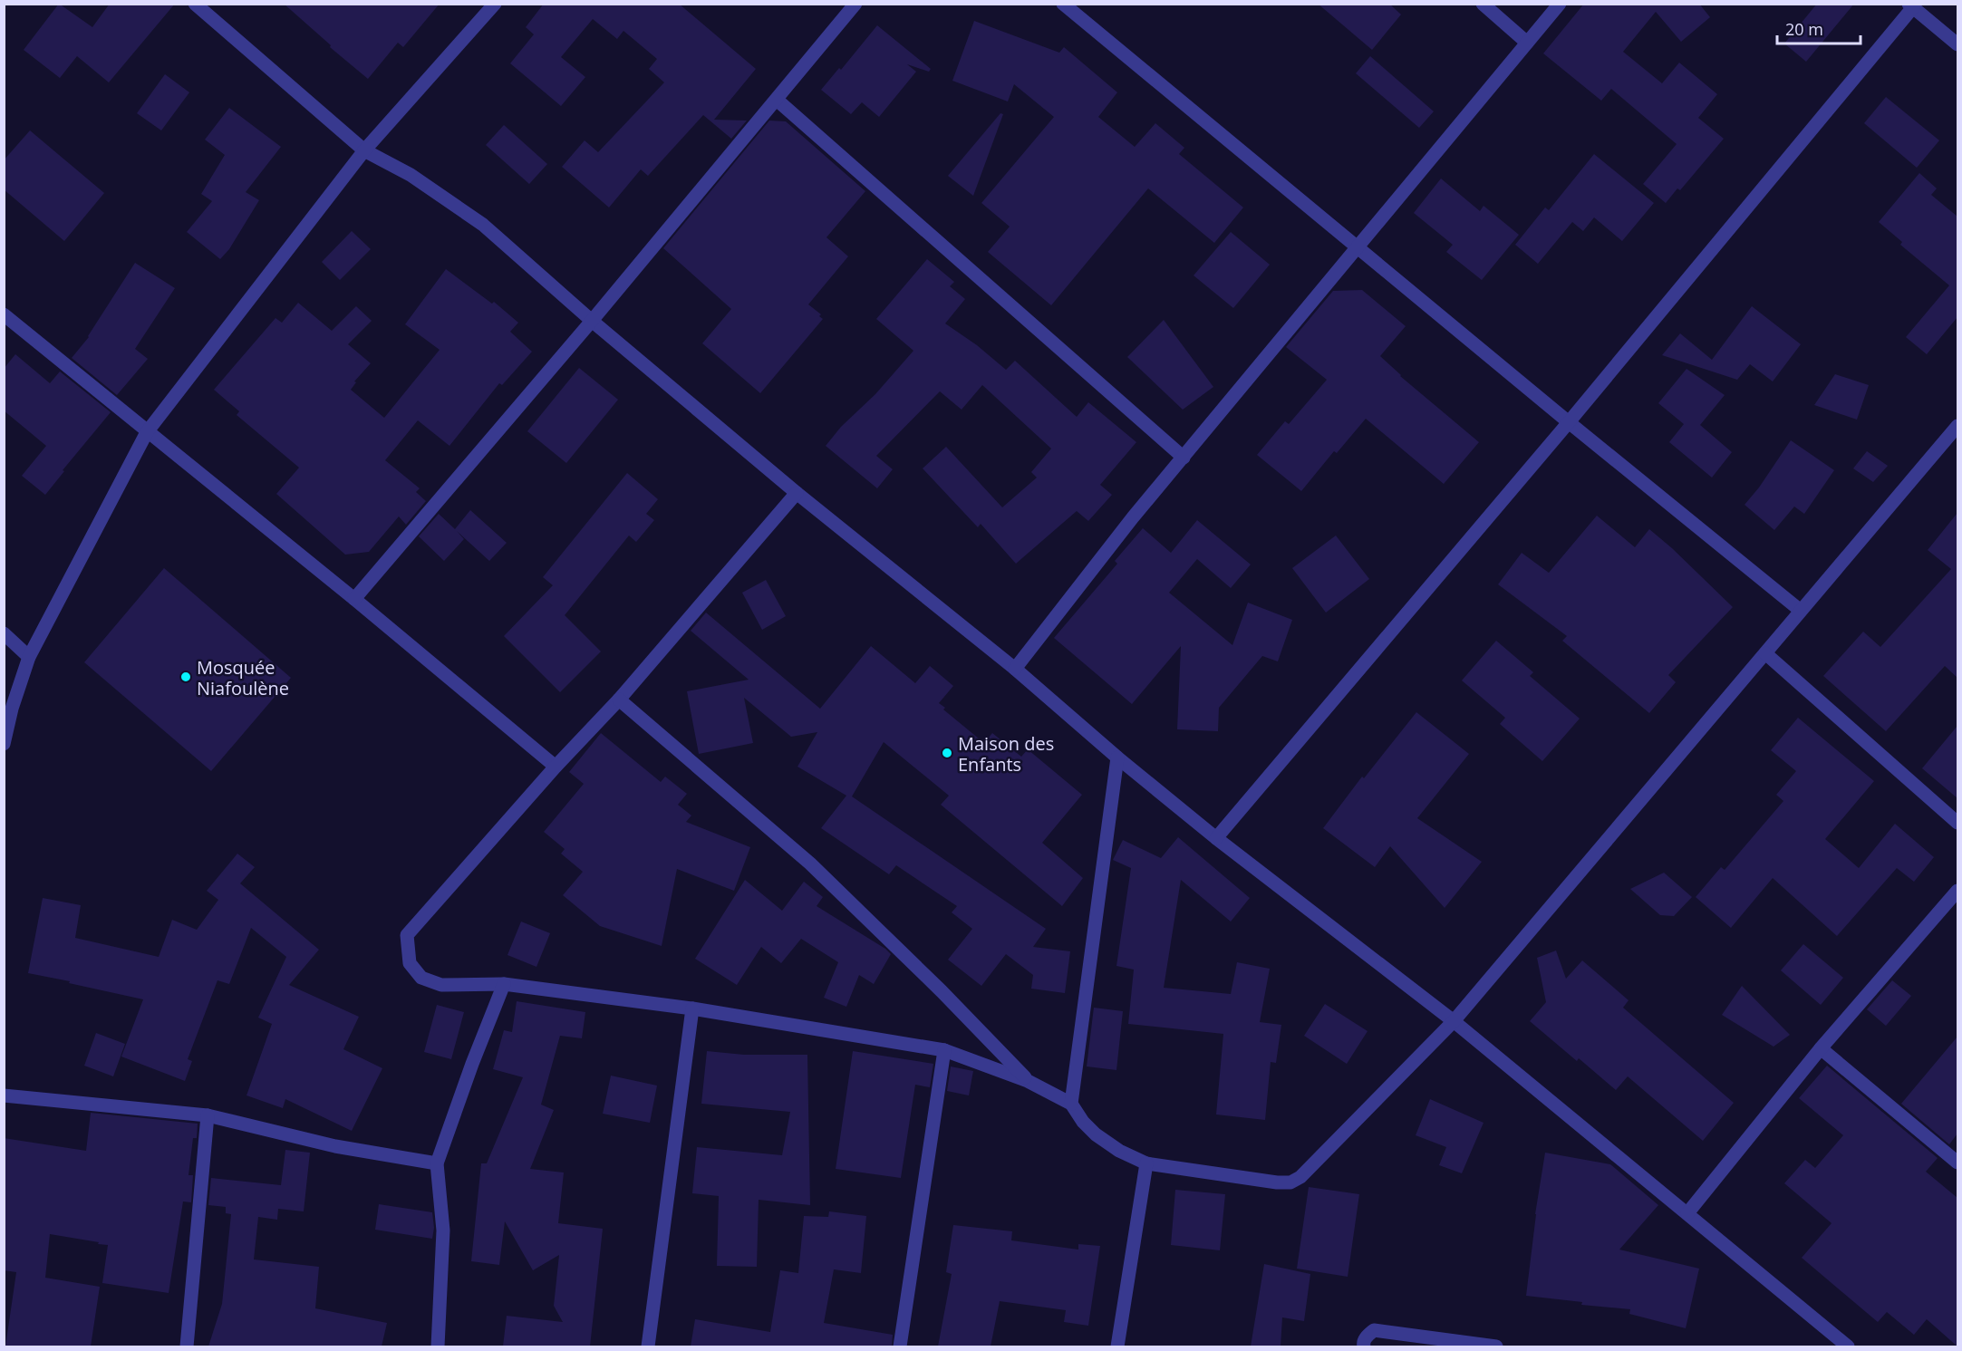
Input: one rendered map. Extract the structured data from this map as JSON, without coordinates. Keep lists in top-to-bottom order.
{
  "places": ["Mosquée Niafoulène", "Maison des Enfants"],
  "scale_bar": "20 m"
}
